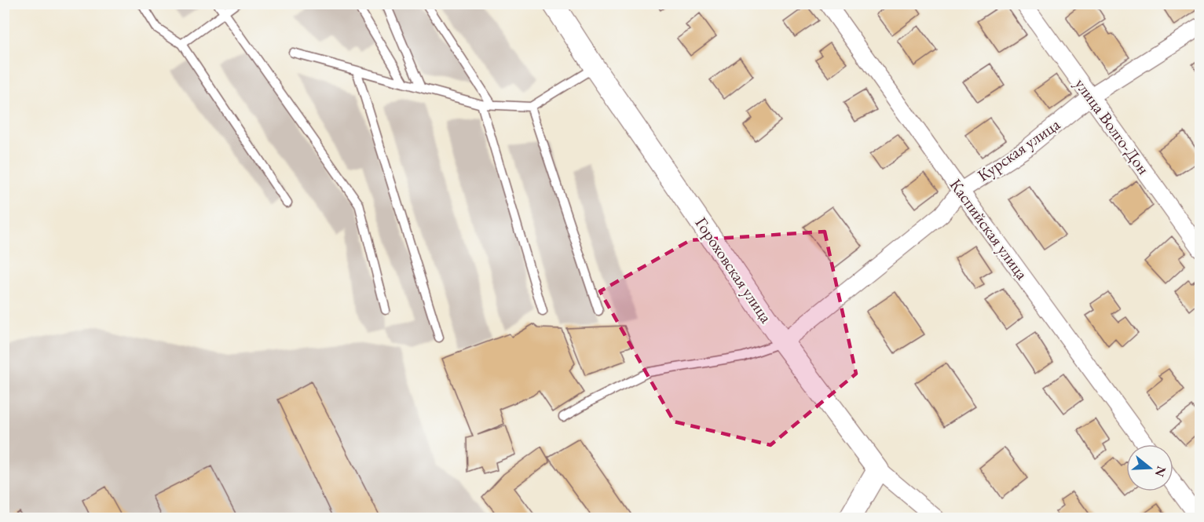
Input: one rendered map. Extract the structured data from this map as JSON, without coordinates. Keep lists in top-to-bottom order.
{
  "streets": {
    "street": [
      "улица Волго-Дон",
      "Курская улица",
      "Каспийская улица",
      "Гороховская улица"
    ]
  },
  "crossings": [
    ["улица Волго-Дон", "Курская улица"],
    ["Курская улица", "Каспийская улица"],
    ["Курская улица", "Гороховская улица"]
  ],
  "north": "right"
}
